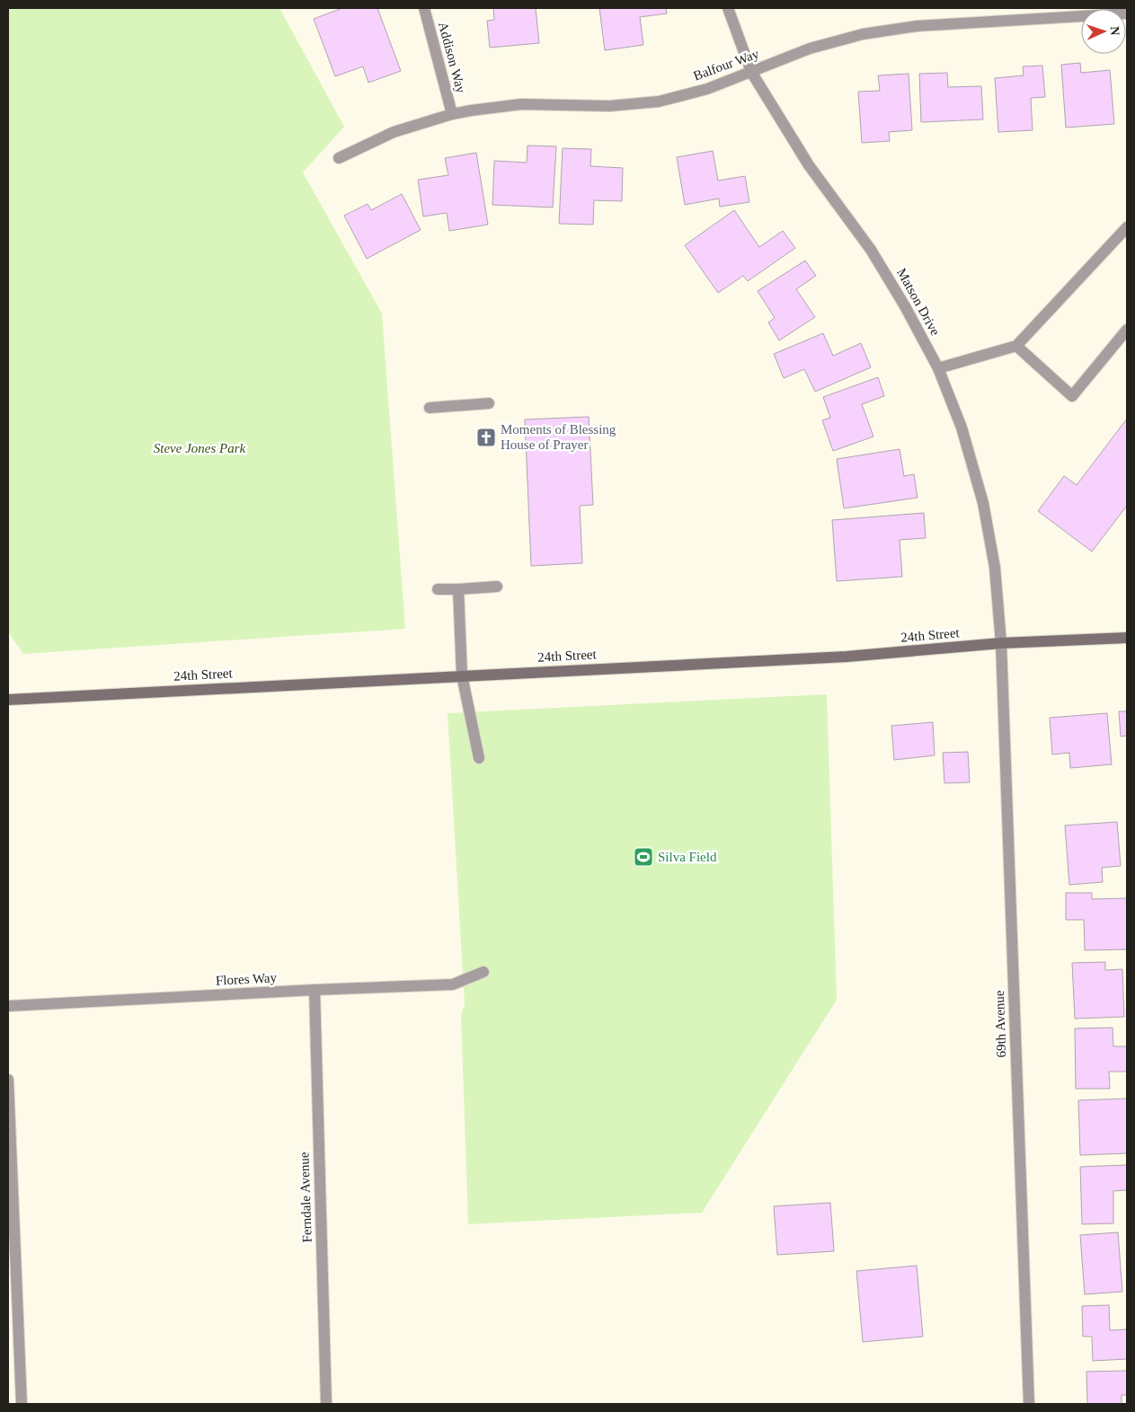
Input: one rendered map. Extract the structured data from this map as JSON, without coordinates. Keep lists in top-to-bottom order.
{
  "streets": {
    "street": [
      "Addison Way",
      "Balfour Way",
      "Matson Drive",
      "24th Street",
      "Flores Way",
      "69th Avenue",
      "Ferndale Avenue"
    ]
  },
  "crossings": [
    ["Addison Way", "Balfour Way"],
    ["Balfour Way", "Matson Drive"],
    ["Matson Drive", "24th Street"],
    ["Matson Drive", "69th Avenue"],
    ["24th Street", "69th Avenue"],
    ["Flores Way", "Ferndale Avenue"]
  ],
  "parks": ["Steve Jones Park"],
  "places": {
    "church": ["Moments of Blessing House of Prayer"],
    "sports": ["Silva Field"]
  },
  "north": "right"
}
